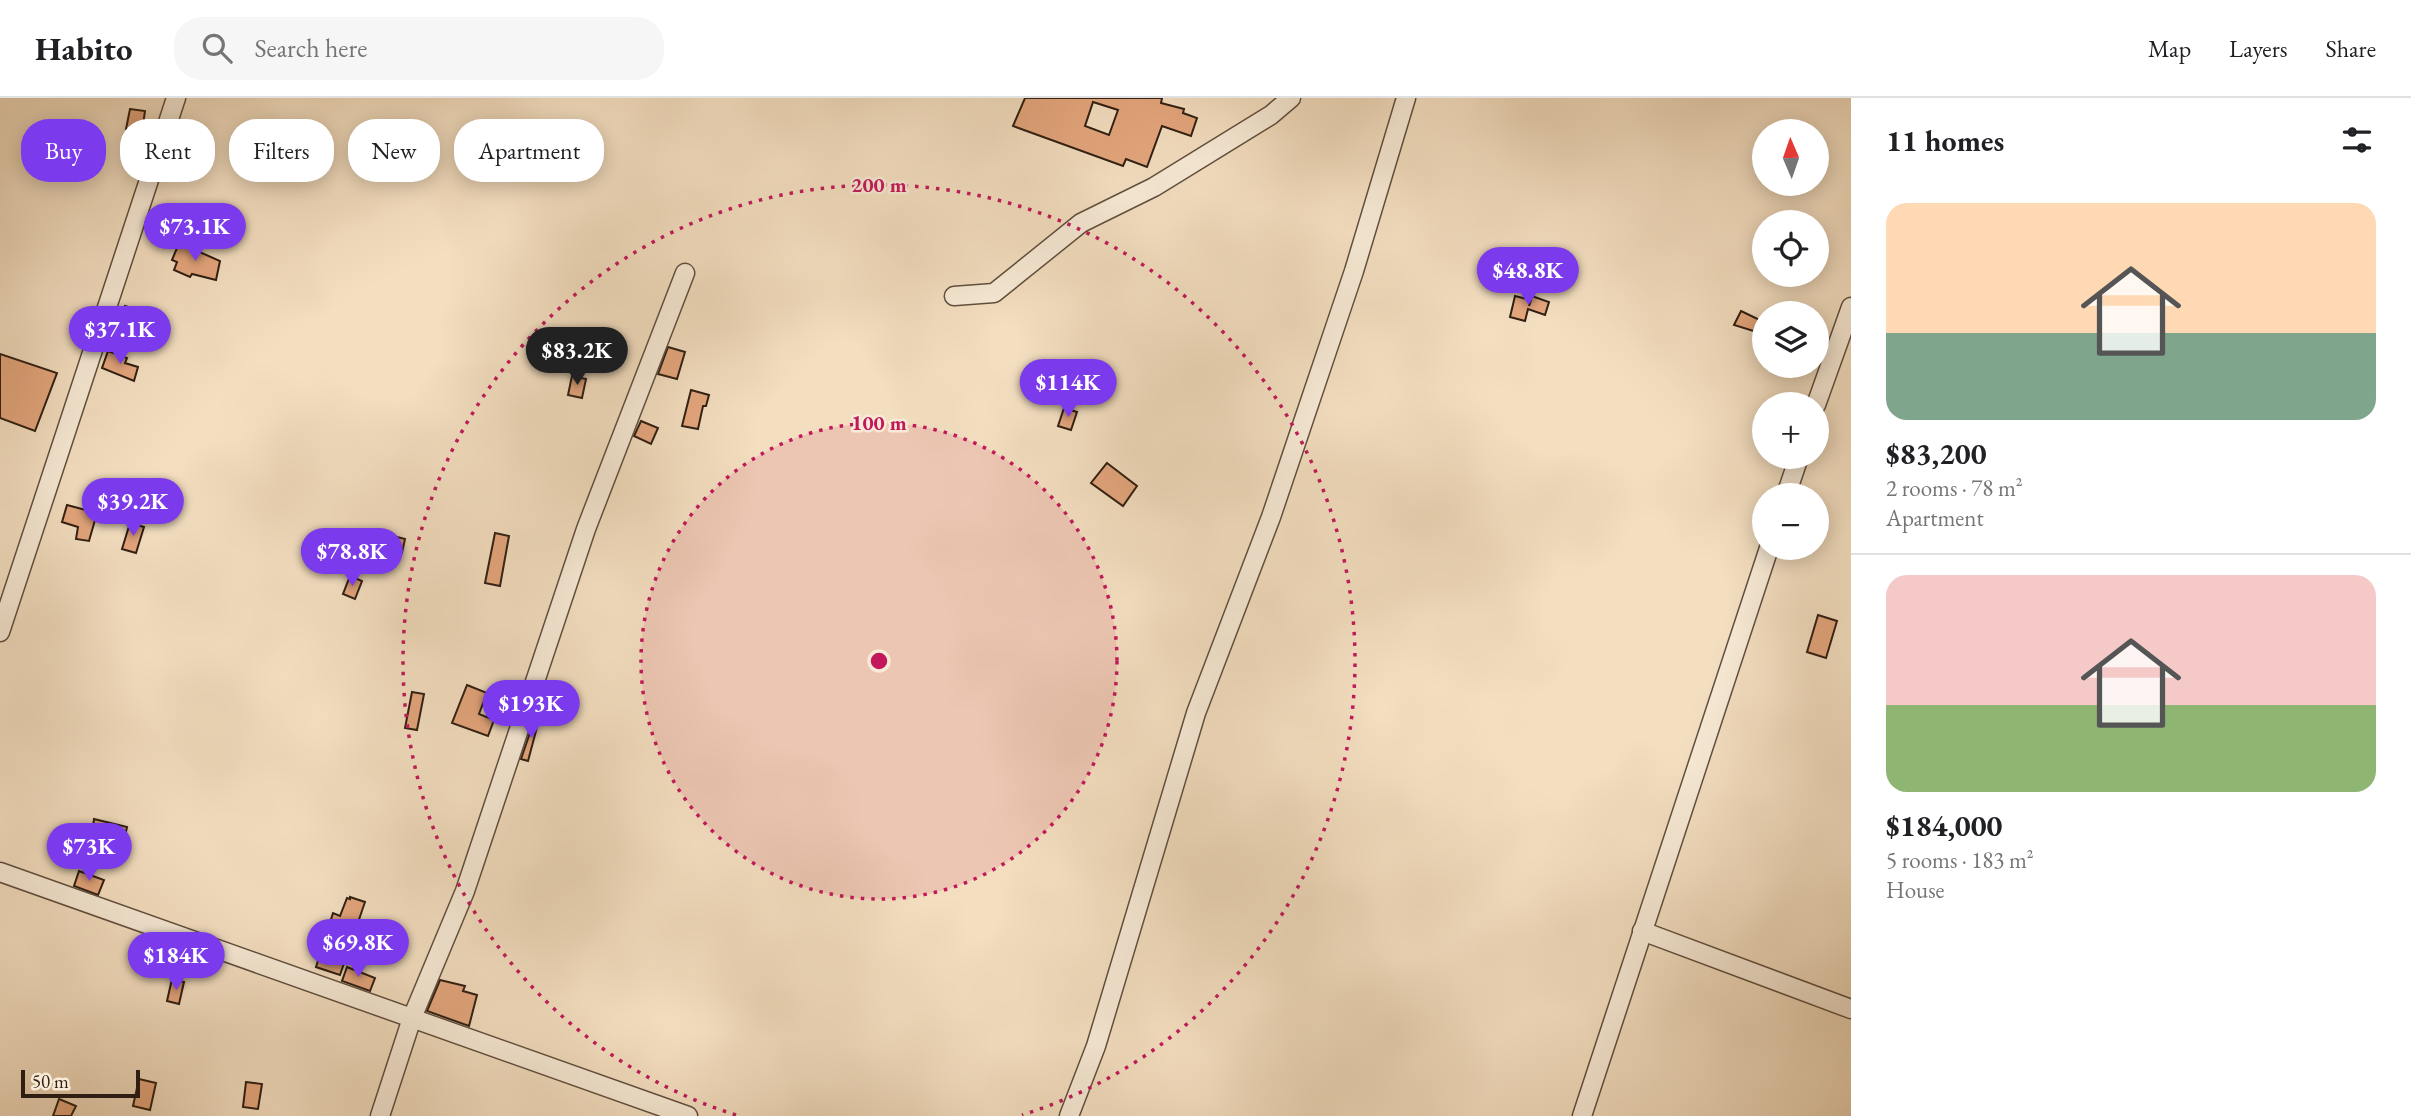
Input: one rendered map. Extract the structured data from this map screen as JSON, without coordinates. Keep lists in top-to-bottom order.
{
  "scale_bar": "50 m",
  "north": "top",
  "page": {
    "header": "Habito",
    "search": "Search here",
    "nav": ["Map", "Layers", "Share"],
    "heading": "11 homes",
    "map_buttons": ["+", "−"],
    "chip": [
      "Buy",
      "Rent",
      "Filters",
      "New",
      "Apartment"
    ],
    "list": [
      {
        "name": "$83,200",
        "note": "2 rooms · 78 m² · Apartment"
      },
      {
        "name": "$184,000",
        "note": "5 rooms · 183 m² · House"
      }
    ],
    "price": [
      "$73.1K",
      "$48.8K",
      "$37.1K",
      "$83.2K",
      "$114K",
      "$39.2K",
      "$78.8K",
      "$193K",
      "$73K",
      "$69.8K",
      "$184K"
    ],
    "scale": "50 m"
  },
  "rings": ["200 m", "100 m"]
}
